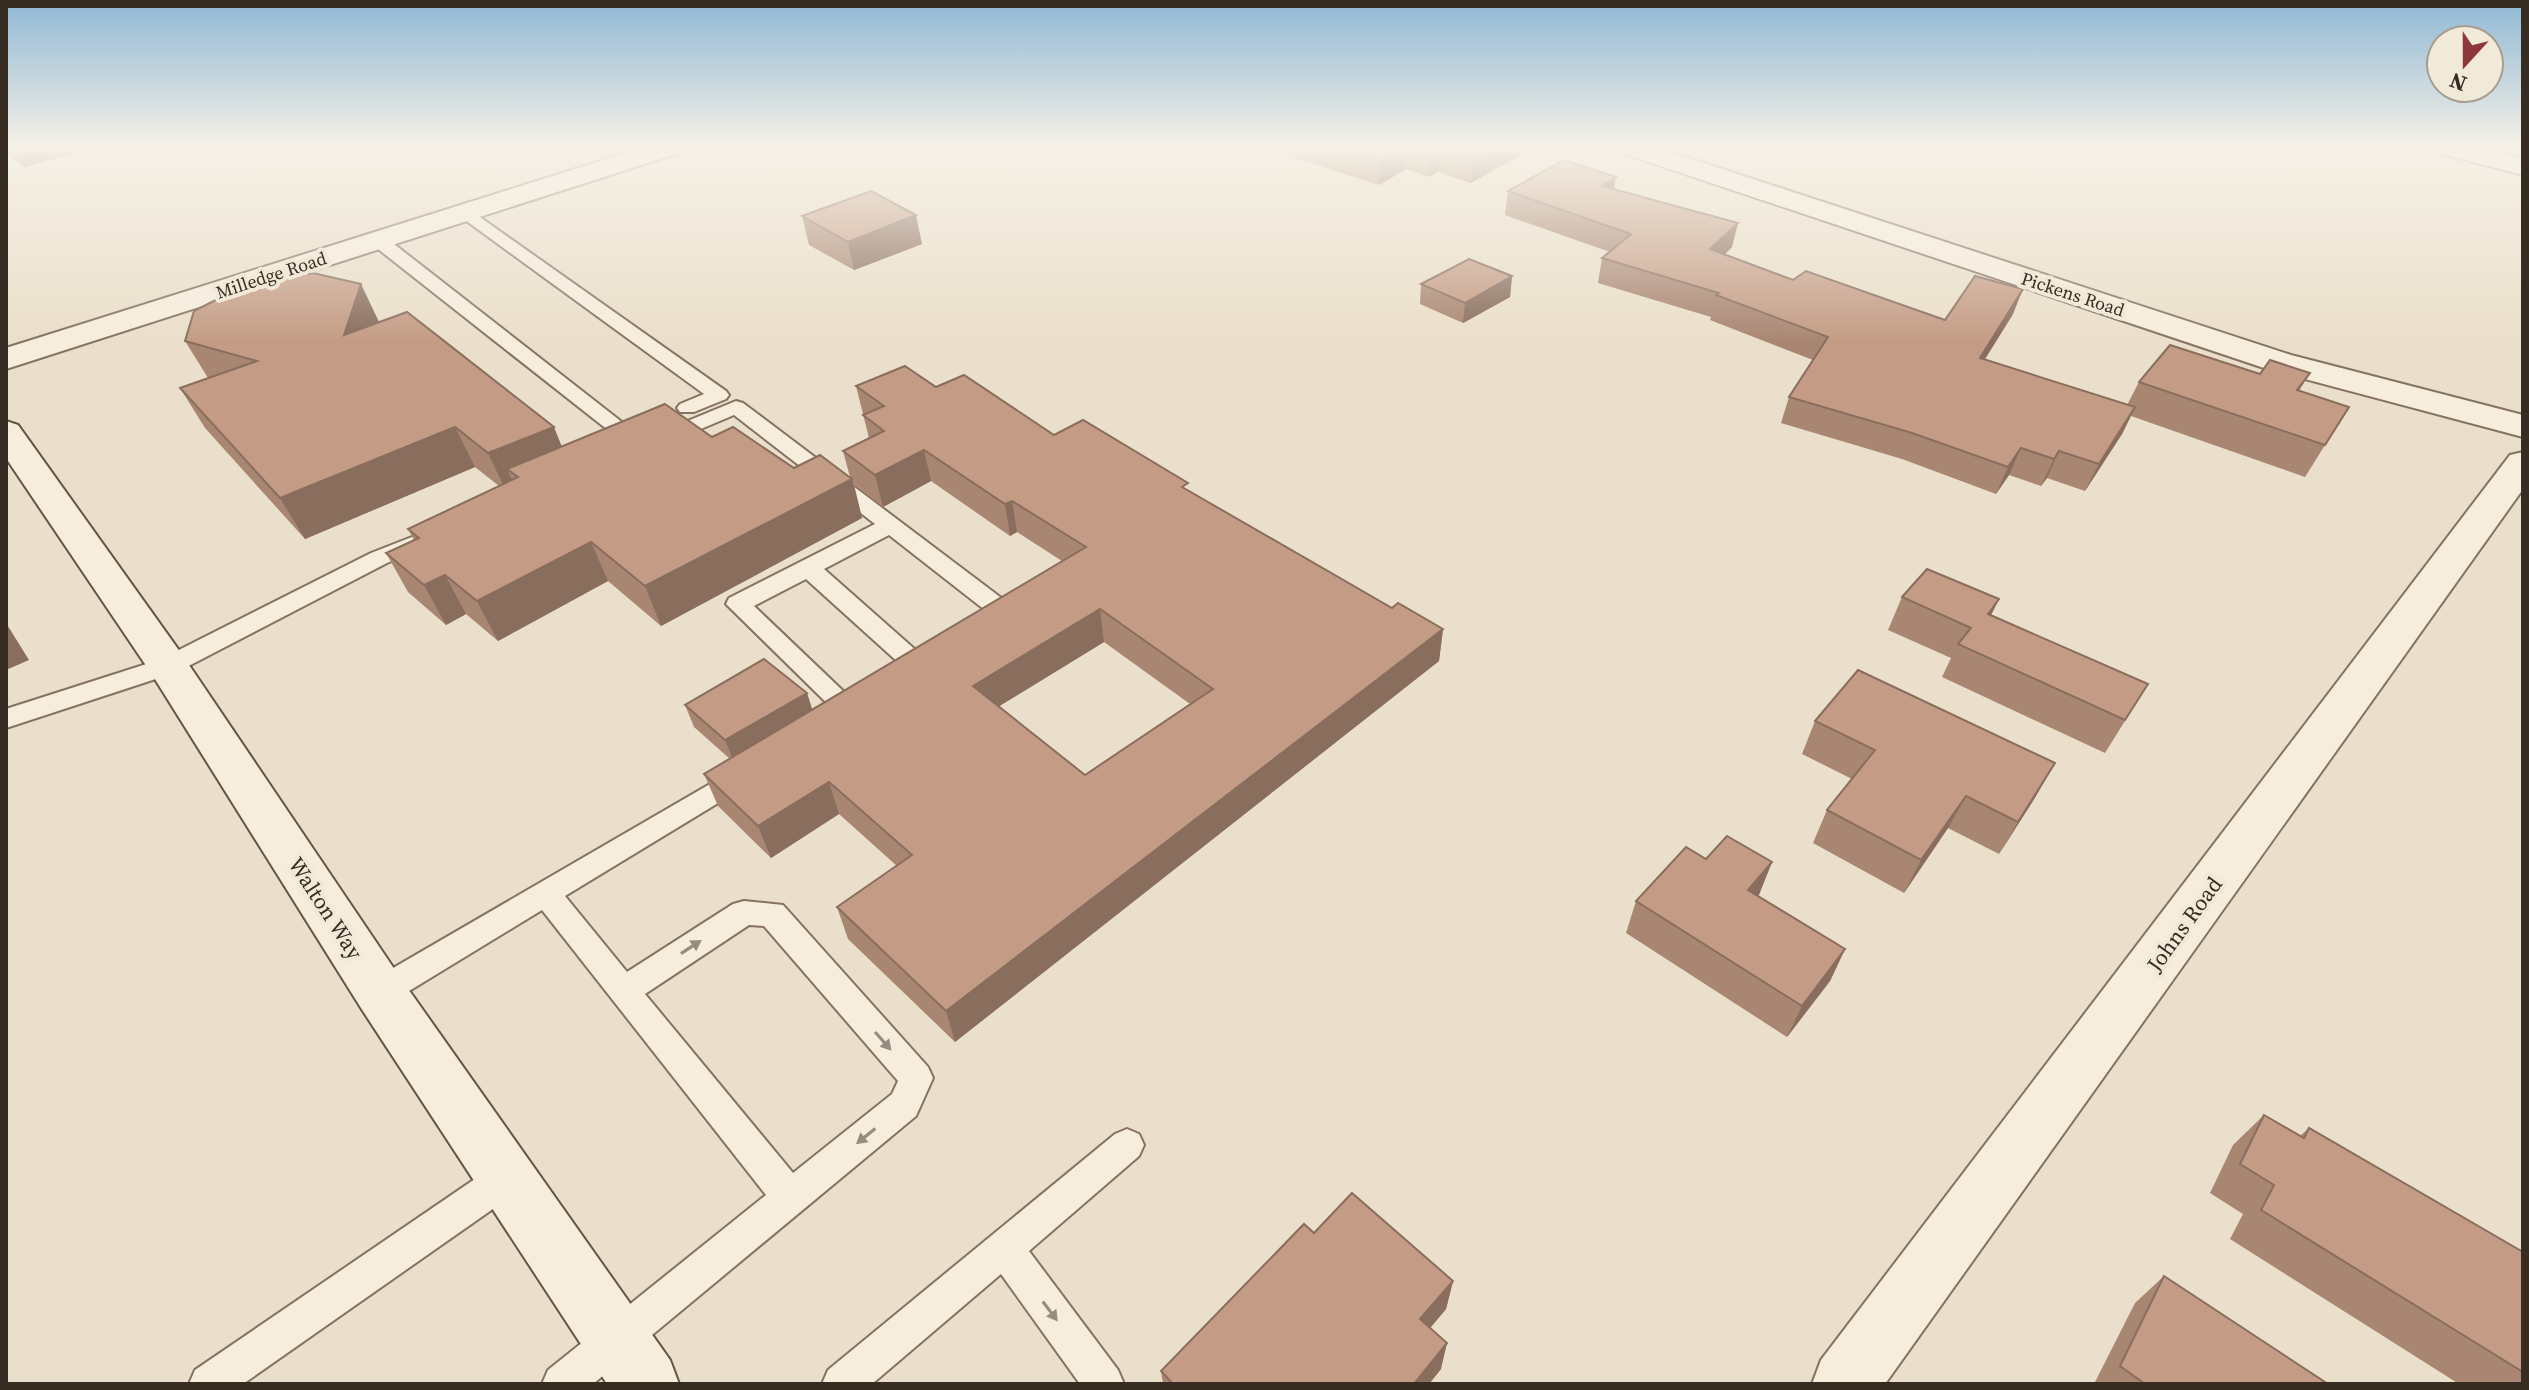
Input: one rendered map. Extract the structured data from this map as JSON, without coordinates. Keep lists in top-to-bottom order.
{
  "streets": {
    "street": [
      "Milledge Road",
      "Pickens Road",
      "Walton Way",
      "Johns Road"
    ]
  },
  "north": "bottom"
}
